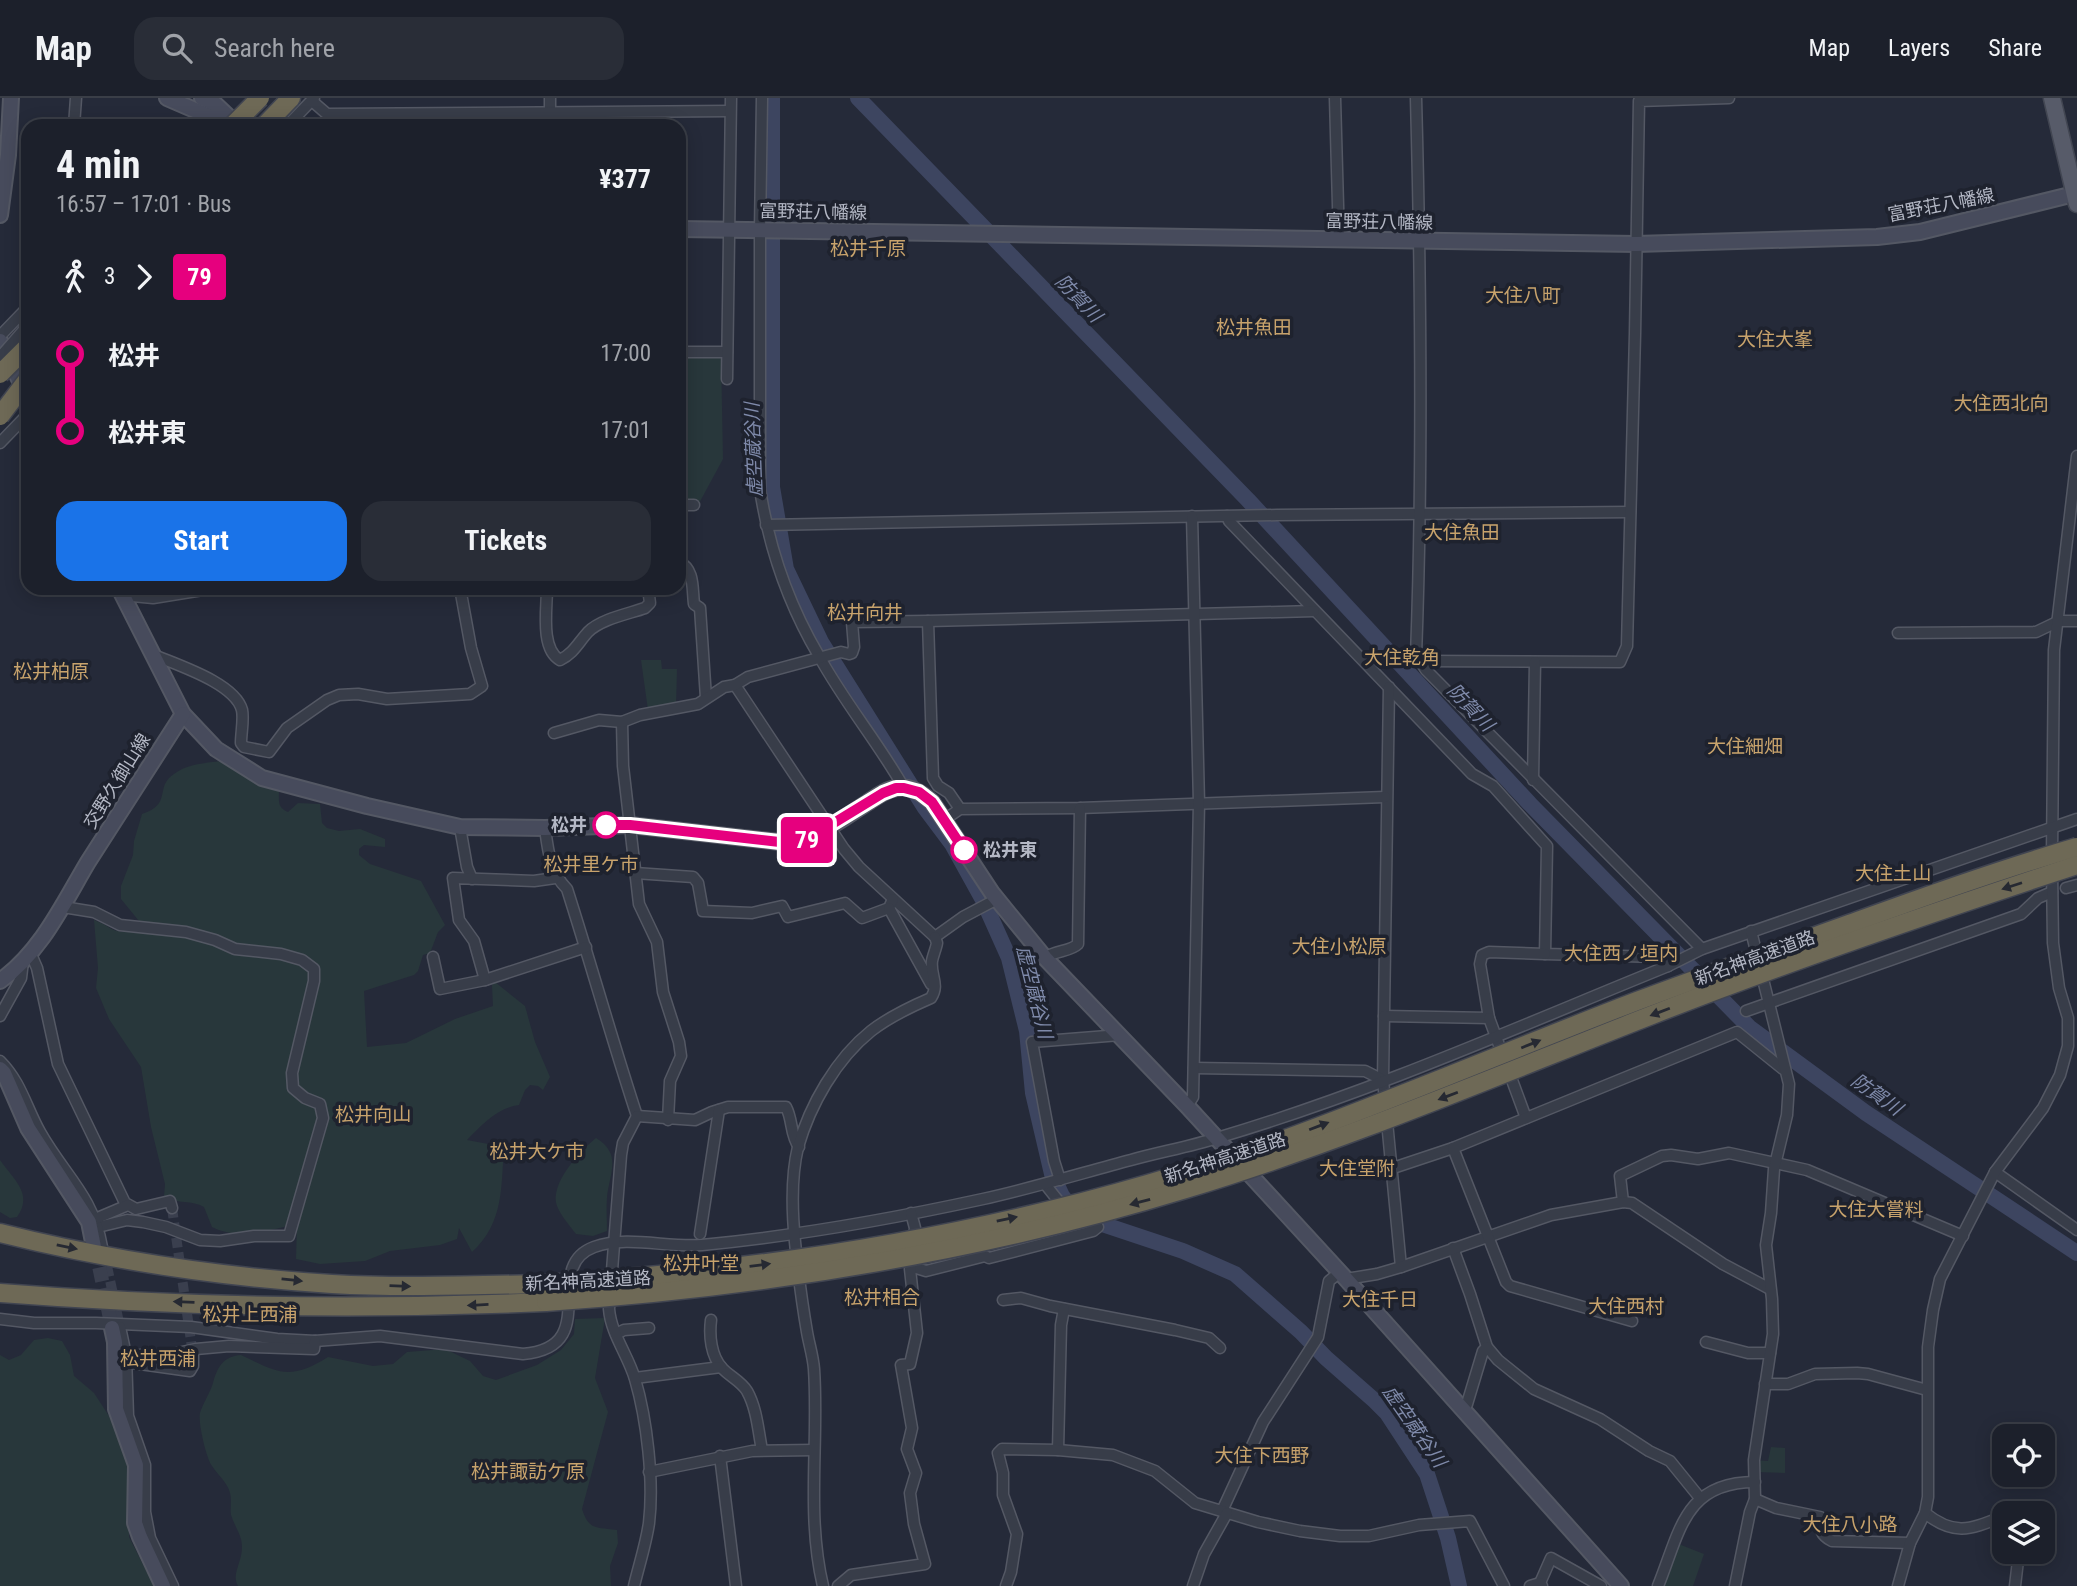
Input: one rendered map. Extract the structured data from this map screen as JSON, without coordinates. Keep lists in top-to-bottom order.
{
  "streets": {
    "highway": ["新名神高速道路"],
    "street": ["富野荘八幡線", "交野久御山線"]
  },
  "districts": [
    "松井千原",
    "大住八町",
    "松井魚田",
    "大住大峯",
    "大住西北向",
    "大住魚田",
    "松井向井",
    "大住乾角",
    "松井柏原",
    "大住細畑",
    "松井里ケ市",
    "大住土山",
    "大住小松原",
    "大住西ノ垣内",
    "松井向山",
    "松井大ケ市",
    "大住堂附",
    "大住大嘗料",
    "松井叶堂",
    "松井相合",
    "大住千日",
    "大住西村",
    "松井上西浦",
    "松井西浦",
    "大住下西野",
    "松井諏訪ケ原",
    "大住八小路"
  ],
  "water": ["防賀川", "虚空蔵谷川"],
  "places": ["松井", "松井東"],
  "lines": ["bus line 79"],
  "page": {
    "header": "Map",
    "search": "Search here",
    "nav": ["Map", "Layers", "Share"],
    "on_map": "79",
    "heading": ["4 min", "16:57 – 17:01 · Bus", "¥377"],
    "legs": ["3", "79"],
    "list": [
      {
        "name": "松井",
        "value": "17:00"
      },
      {
        "name": "松井東",
        "value": "17:01"
      }
    ],
    "buttons": ["Start", "Tickets"]
  }
}
